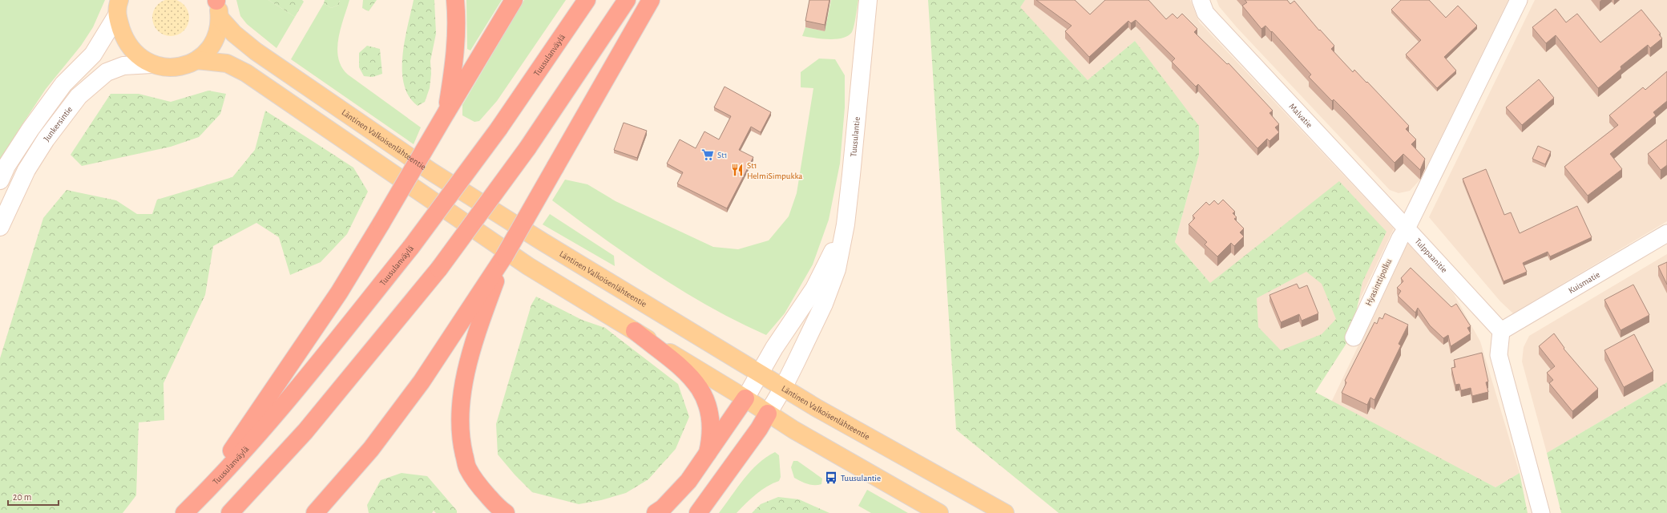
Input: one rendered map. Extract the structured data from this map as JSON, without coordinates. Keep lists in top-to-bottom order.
{
  "streets": {
    "highway": ["Tuusulanväylä"],
    "main road": ["Junkersintie", "Tuusulantie", "Läntinen Valkoisenlähteentie"],
    "street": [
      "Malvatie",
      "Tulppaanitie",
      "Hyasinttipolku",
      "Kuismatie"
    ]
  },
  "crossings": [
    ["Malvatie", "Tulppaanitie"],
    ["Malvatie", "Hyasinttipolku"],
    ["Tuusulantie", "Läntinen Valkoisenlähteentie"],
    ["Tulppaanitie", "Hyasinttipolku"],
    ["Tulppaanitie", "Kuismatie"]
  ],
  "places": {
    "supermarket": ["St1"],
    "restaurant": ["St1 HelmiSimpukka"],
    "bus stop": ["Tuusulantie"]
  },
  "scale_bar": "20 m"
}
